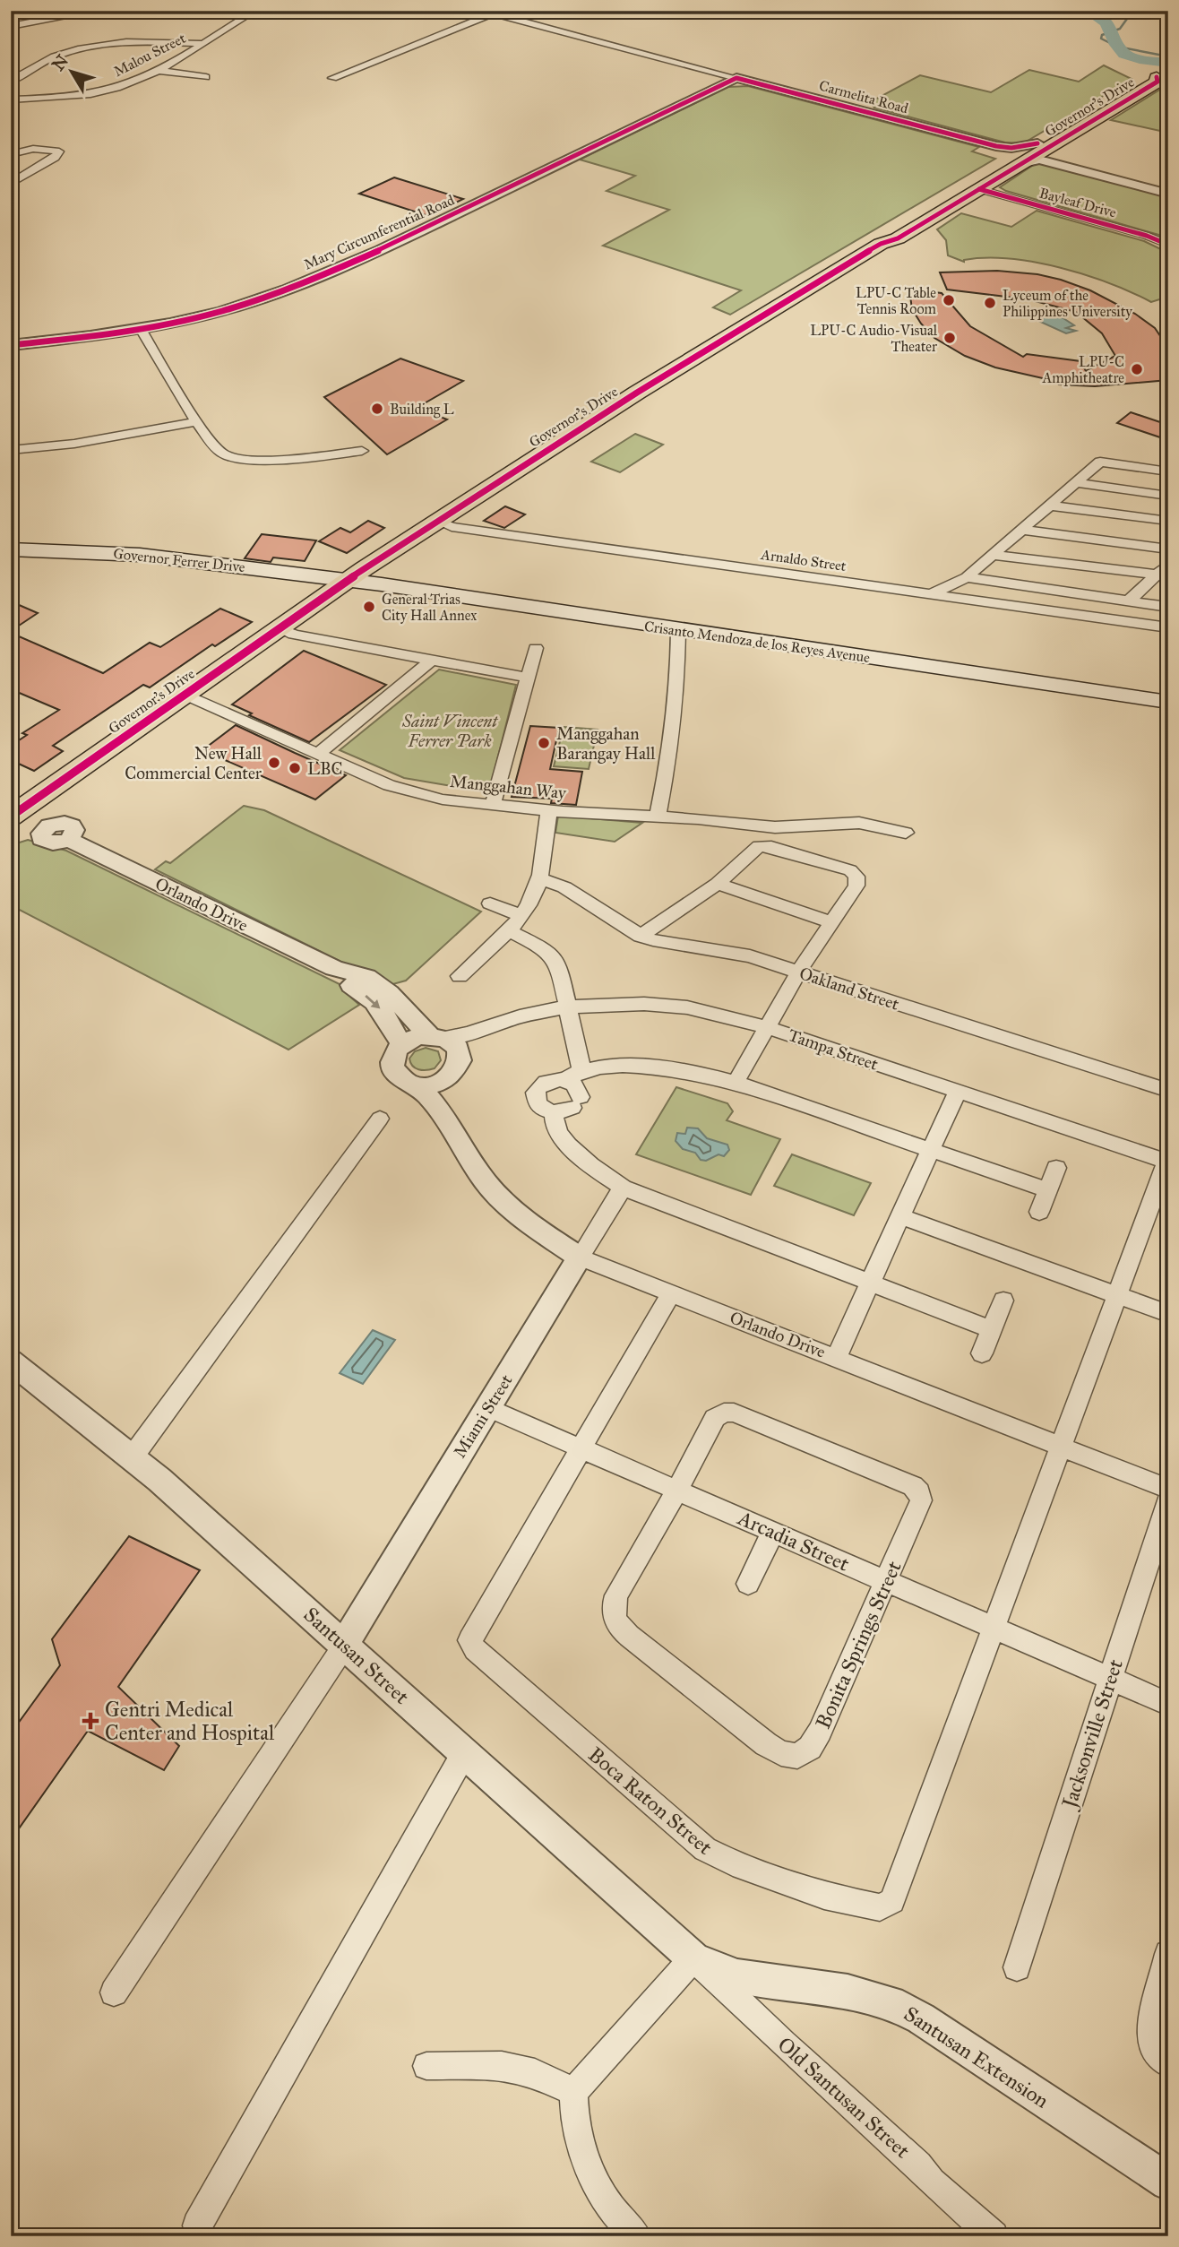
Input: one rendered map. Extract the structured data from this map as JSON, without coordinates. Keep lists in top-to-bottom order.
{
  "streets": {
    "main road": ["Governor's Drive", "Governor Ferrer Drive", "Crisanto Mendoza de los Reyes Avenue"],
    "street": [
      "Malou Street",
      "Carmelita Road",
      "Bayleaf Drive",
      "Mary Circumferential Road",
      "Arnaldo Street",
      "Manggahan Way",
      "Orlando Drive",
      "Oakland Street",
      "Tampa Street",
      "Miami Street",
      "Arcadia Street",
      "Bonita Springs Street",
      "Santusan Street",
      "Jacksonville Street",
      "Boca Raton Street",
      "Santusan Extension",
      "Old Santusan Street"
    ]
  },
  "crossings": [
    ["Carmelita Road", "Governor's Drive"],
    ["Carmelita Road", "Mary Circumferential Road"],
    ["Governor's Drive", "Bayleaf Drive"],
    ["Governor's Drive", "Governor Ferrer Drive"],
    ["Governor's Drive", "Arnaldo Street"],
    ["Governor's Drive", "Crisanto Mendoza de los Reyes Avenue"],
    ["Governor's Drive", "Manggahan Way"],
    ["Governor's Drive", "Orlando Drive"],
    ["Governor Ferrer Drive", "Crisanto Mendoza de los Reyes Avenue"],
    ["Orlando Drive", "Tampa Street"],
    ["Orlando Drive", "Miami Street"],
    ["Orlando Drive", "Boca Raton Street"],
    ["Tampa Street", "Boca Raton Street"],
    ["Miami Street", "Arcadia Street"],
    ["Miami Street", "Santusan Street"],
    ["Arcadia Street", "Bonita Springs Street"],
    ["Arcadia Street", "Jacksonville Street"],
    ["Arcadia Street", "Boca Raton Street"],
    ["Santusan Street", "Santusan Extension"],
    ["Santusan Street", "Old Santusan Street"],
    ["Santusan Extension", "Old Santusan Street"]
  ],
  "parks": ["Saint Vincent Ferrer Park"],
  "places": {
    "other": [
      "LPU-C Table Tennis Room",
      "Lyceum of the Philippines University",
      "LPU-C Audio-Visual Theater",
      "LPU-C Amphitheatre",
      "Building L",
      "General Trias City Hall Annex",
      "Manggahan Barangay Hall",
      "New Hall Commercial Center",
      "LBC"
    ],
    "health": ["Gentri Medical Center and Hospital"]
  },
  "north": "top left"
}
